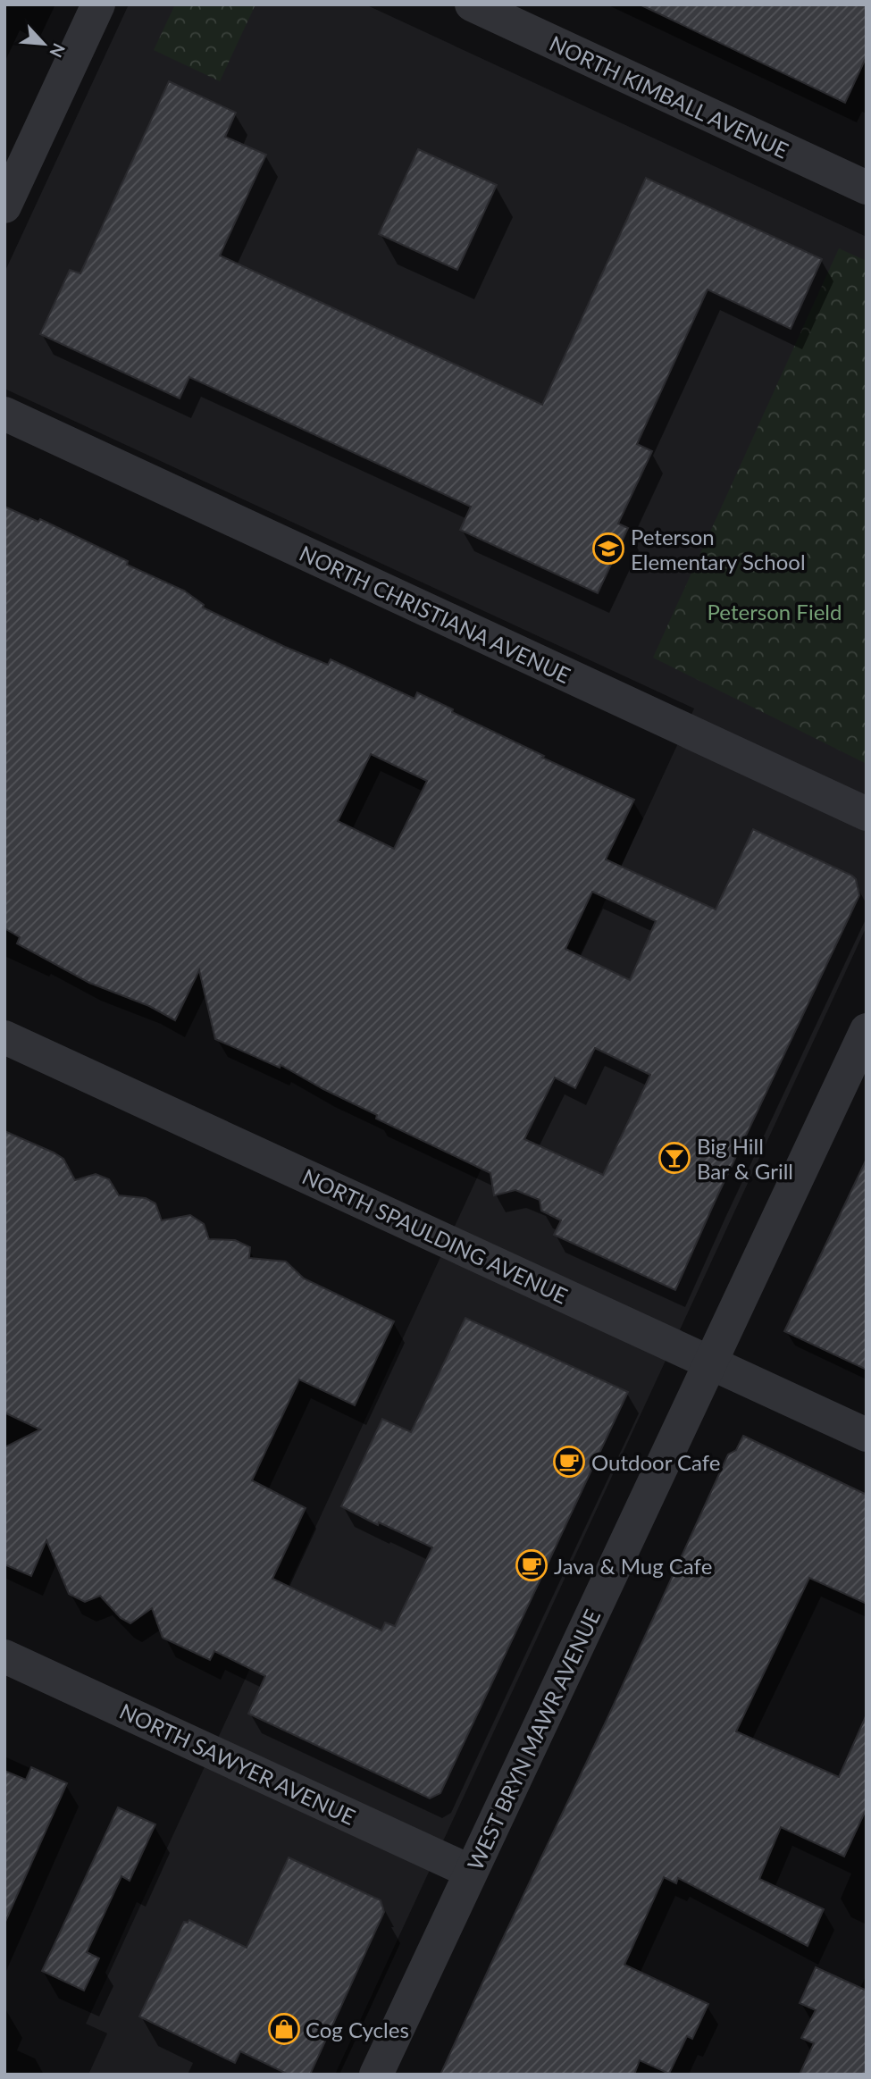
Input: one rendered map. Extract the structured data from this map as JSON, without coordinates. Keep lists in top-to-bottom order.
{
  "streets": {
    "street": [
      "NORTH KIMBALL AVENUE",
      "NORTH CHRISTIANA AVENUE",
      "NORTH SPAULDING AVENUE",
      "WEST BRYN MAWR AVENUE",
      "NORTH SAWYER AVENUE"
    ]
  },
  "crossings": [
    ["NORTH SPAULDING AVENUE", "WEST BRYN MAWR AVENUE"],
    ["WEST BRYN MAWR AVENUE", "NORTH SAWYER AVENUE"]
  ],
  "parks": ["Peterson Field"],
  "places": {
    "school or university": ["Peterson Elementary School"],
    "bar": ["Big Hill Bar & Grill"],
    "cafe": ["Outdoor Cafe", "Java & Mug Cafe"],
    "shop": ["Cog Cycles"]
  },
  "north": "bottom right"
}
